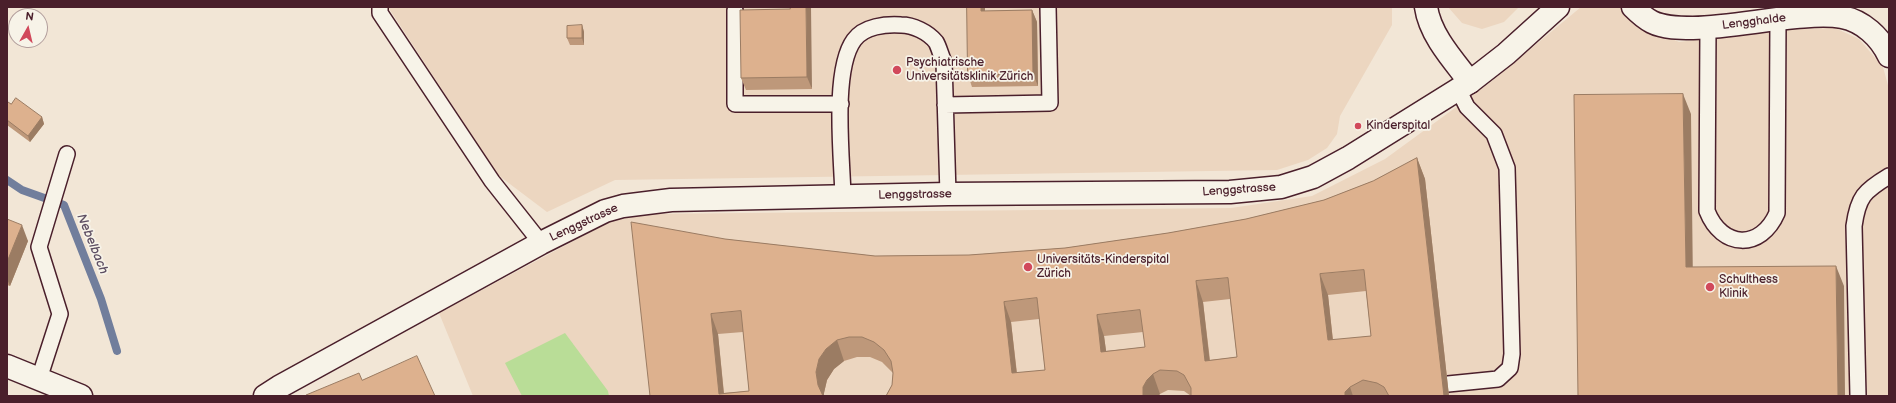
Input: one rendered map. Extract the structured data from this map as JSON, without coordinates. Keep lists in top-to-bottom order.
{
  "streets": {
    "street": ["Lengghalde", "Lenggstrasse"]
  },
  "water": ["Nebelbach"],
  "places": [
    "Psychiatrische Universitätsklinik Zürich",
    "Kinderspital",
    "Universitäts-Kinderspital Zürich",
    "Schulthess Klinik"
  ],
  "north": "top"
}
